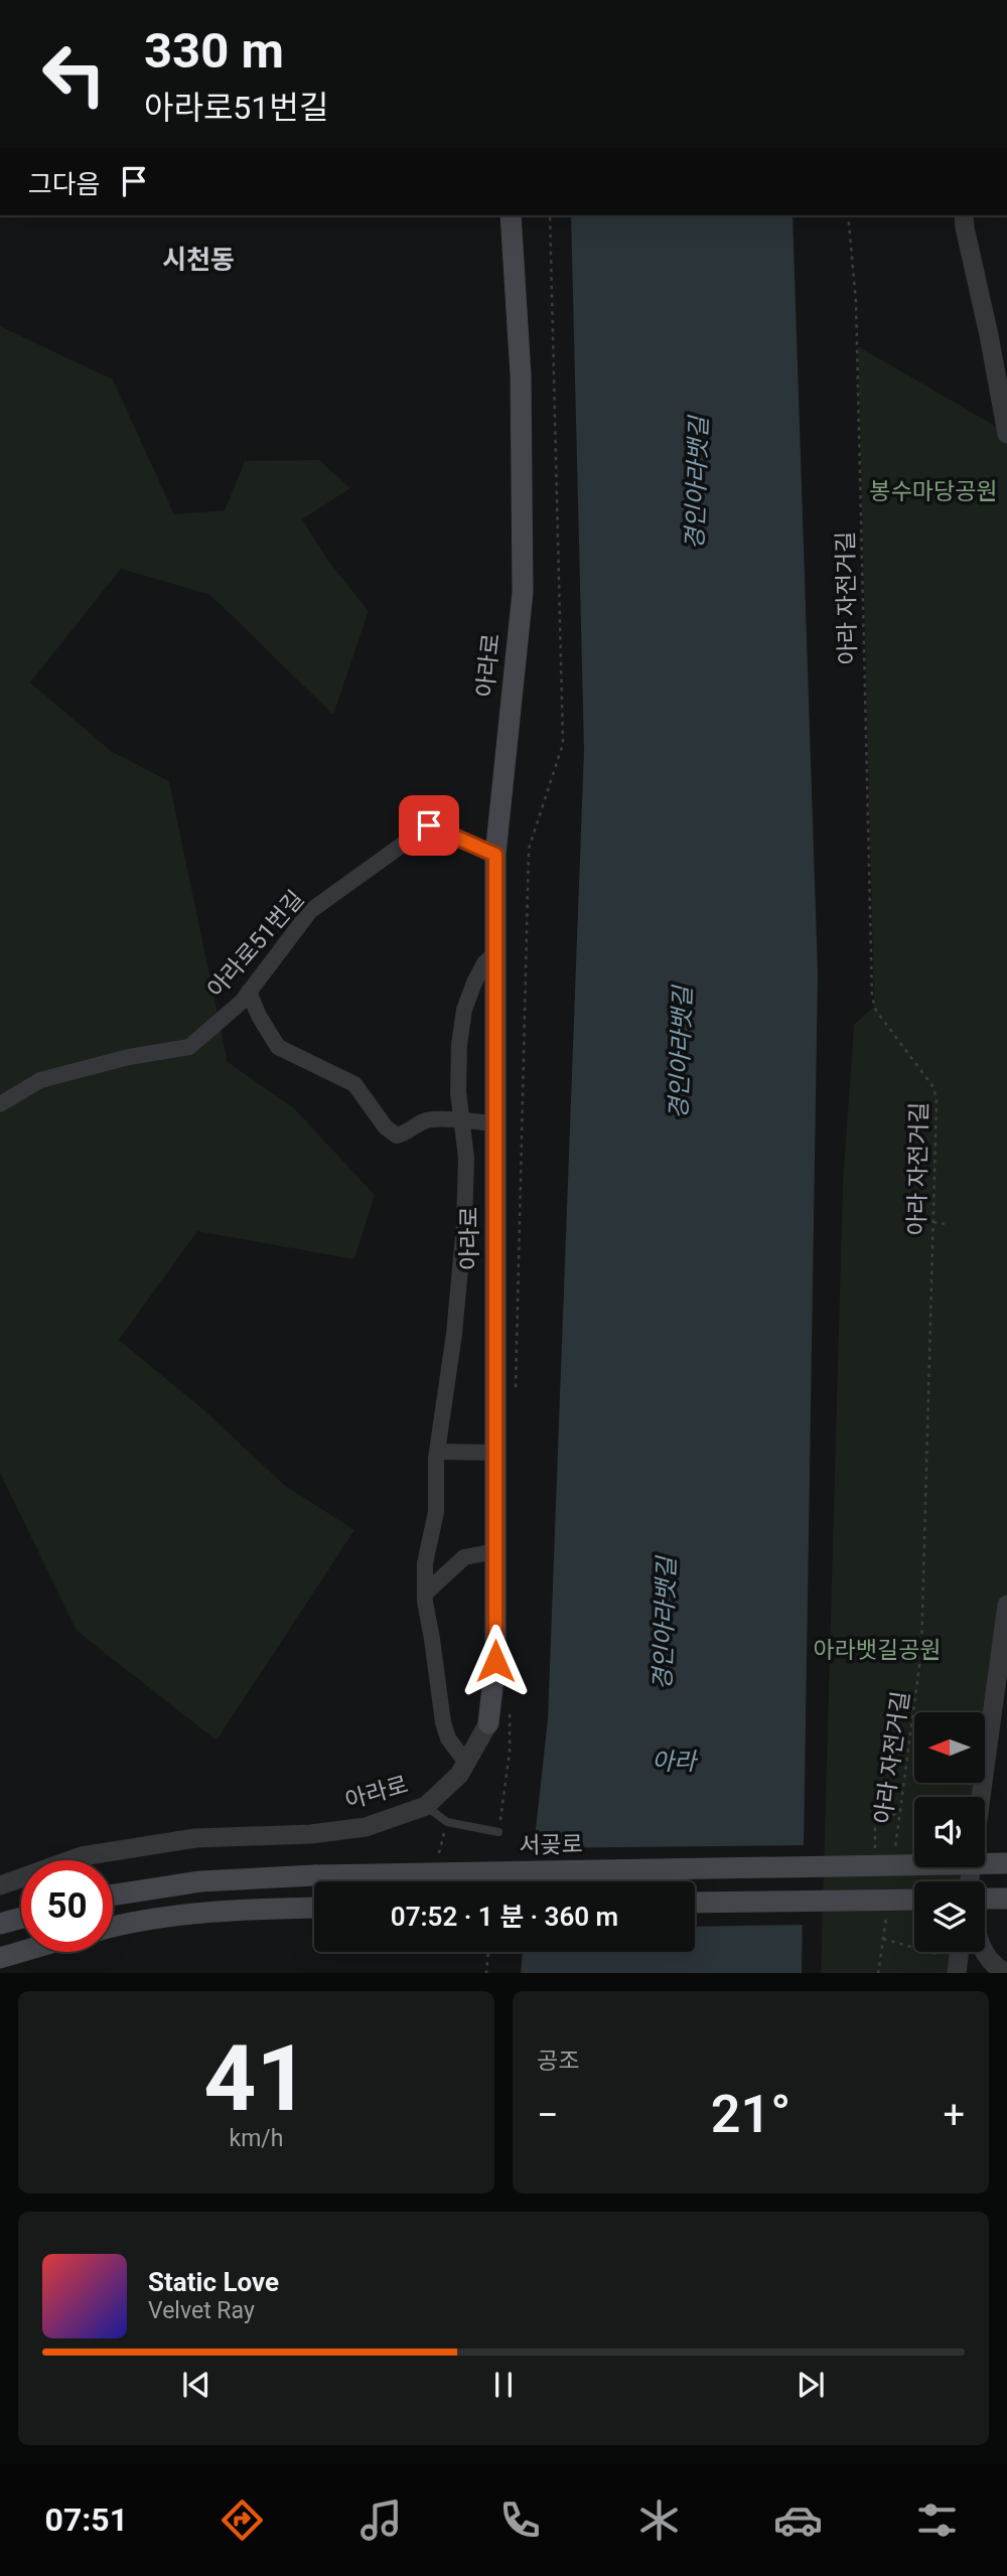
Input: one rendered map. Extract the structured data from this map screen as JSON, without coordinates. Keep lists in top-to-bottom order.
{
  "streets": {
    "main road": ["아라로", "서곶로"],
    "street": ["아라로51번길"],
    "path": ["아라 자전거길"]
  },
  "crossings": [
    ["아라로", "아라로51번길"]
  ],
  "districts": ["시천동"],
  "water": ["경인아라뱃길", "아라"],
  "parks": ["봉수마당공원", "아라뱃길공원"],
  "north": "left",
  "page": {
    "turn": ["330 m", "아라로51번길"],
    "then": "그다음",
    "limit": "50",
    "trip": "07:52 · 1 분 · 360 m",
    "tile": [
      ["41", "km/h"],
      "공조"
    ],
    "heat": ["−", "21°", "+"],
    "song": ["Static Love", "Velvet Ray"],
    "tabs": "07:51"
  }
}
